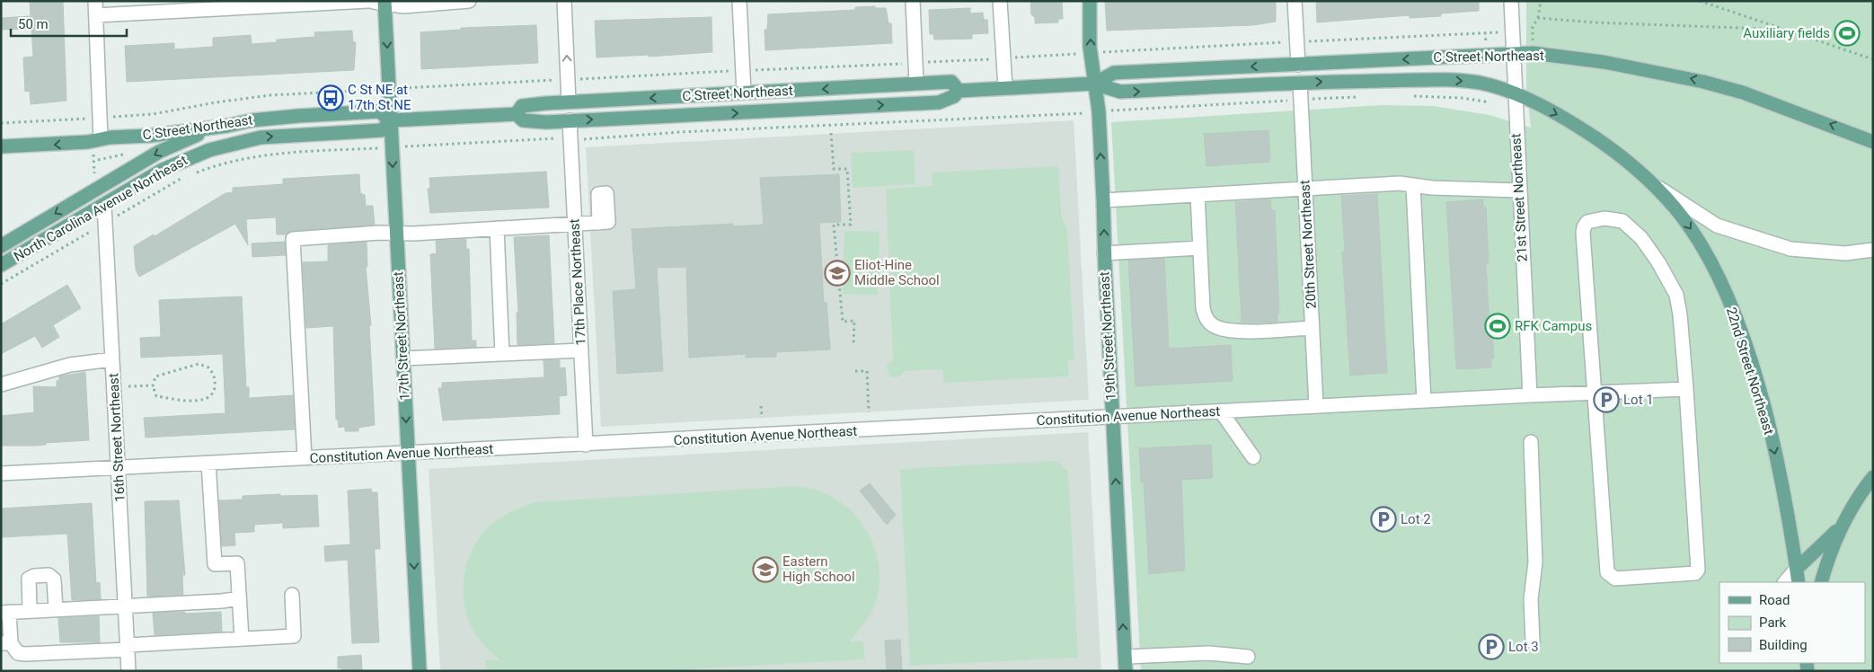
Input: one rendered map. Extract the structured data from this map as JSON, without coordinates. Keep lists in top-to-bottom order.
{
  "streets": {
    "main road": [
      "C Street Northeast",
      "North Carolina Avenue Northeast",
      "17th Street Northeast",
      "19th Street Northeast",
      "22nd Street Northeast"
    ],
    "street": [
      "21st Street Northeast",
      "20th Street Northeast",
      "17th Place Northeast",
      "Constitution Avenue Northeast",
      "16th Street Northeast"
    ]
  },
  "crossings": [
    ["C Street Northeast", "21st Street Northeast"],
    ["C Street Northeast", "North Carolina Avenue Northeast"],
    ["C Street Northeast", "20th Street Northeast"],
    ["C Street Northeast", "17th Place Northeast"],
    ["C Street Northeast", "17th Street Northeast"],
    ["C Street Northeast", "19th Street Northeast"],
    ["C Street Northeast", "22nd Street Northeast"],
    ["21st Street Northeast", "22nd Street Northeast"],
    ["21st Street Northeast", "Constitution Avenue Northeast"],
    ["North Carolina Avenue Northeast", "16th Street Northeast"],
    ["20th Street Northeast", "Constitution Avenue Northeast"],
    ["17th Place Northeast", "Constitution Avenue Northeast"],
    ["17th Street Northeast", "Constitution Avenue Northeast"],
    ["19th Street Northeast", "Constitution Avenue Northeast"],
    ["Constitution Avenue Northeast", "16th Street Northeast"]
  ],
  "one_way": ["17th Street Northeast", "19th Street Northeast", "22nd Street Northeast"],
  "places": {
    "sports": ["Auxiliary fields", "RFK Campus"],
    "bus stop": ["C St NE at 17th St NE"],
    "school or university": ["Eliot-Hine Middle School", "Eastern High School"],
    "parking": ["Lot 1", "Lot 2", "Lot 3"]
  },
  "legend": ["Road", "Park", "Building"],
  "scale_bar": "50 m"
}
